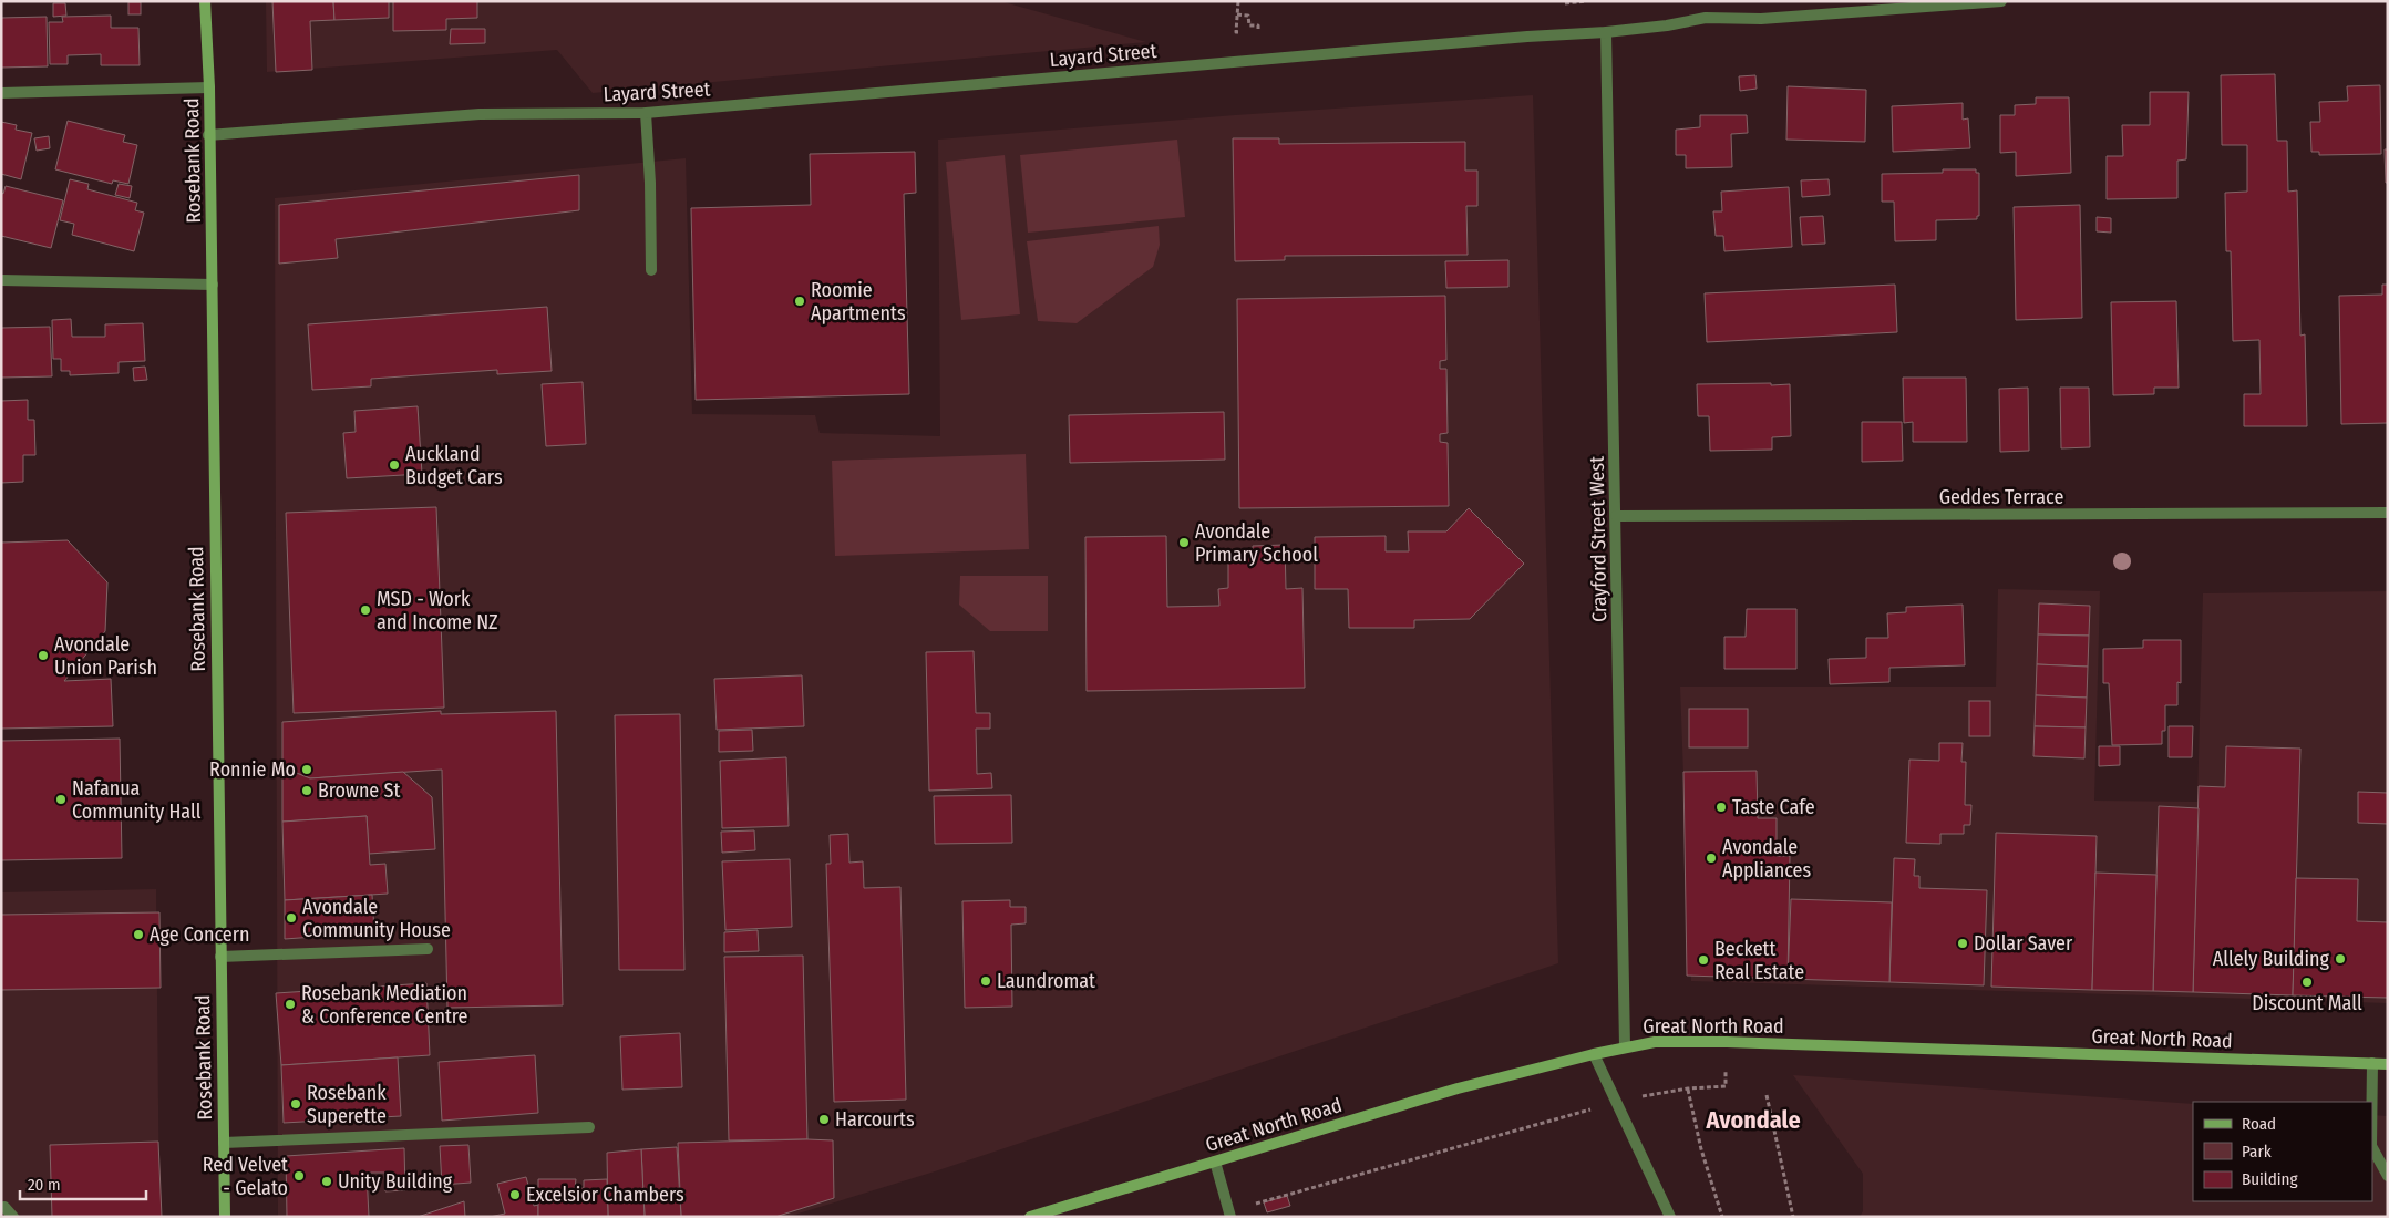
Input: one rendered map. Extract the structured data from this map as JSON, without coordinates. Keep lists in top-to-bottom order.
{
  "streets": {
    "main road": ["Rosebank Road", "Great North Road"],
    "street": ["Layard Street", "Geddes Terrace", "Crayford Street West"]
  },
  "crossings": [
    ["Layard Street", "Rosebank Road"],
    ["Layard Street", "Crayford Street West"],
    ["Geddes Terrace", "Crayford Street West"],
    ["Crayford Street West", "Great North Road"]
  ],
  "districts": ["Avondale"],
  "places": [
    "Roomie Apartments",
    "Auckland Budget Cars",
    "Avondale Primary School",
    "MSD - Work and Income NZ",
    "Avondale Union Parish",
    "Ronnie Mo",
    "Browne St",
    "Nafanua Community Hall",
    "Taste Cafe",
    "Avondale Appliances",
    "Avondale Community House",
    "Age Concern",
    "Dollar Saver",
    "Allely Building",
    "Beckett Real Estate",
    "Laundromat",
    "Discount Mall",
    "Rosebank Mediation & Conference Centre",
    "Rosebank Superette",
    "Harcourts",
    "Red Velvet - Gelato",
    "Unity Building",
    "Excelsior Chambers"
  ],
  "legend": ["Road", "Park", "Building"],
  "scale_bar": "20 m"
}
